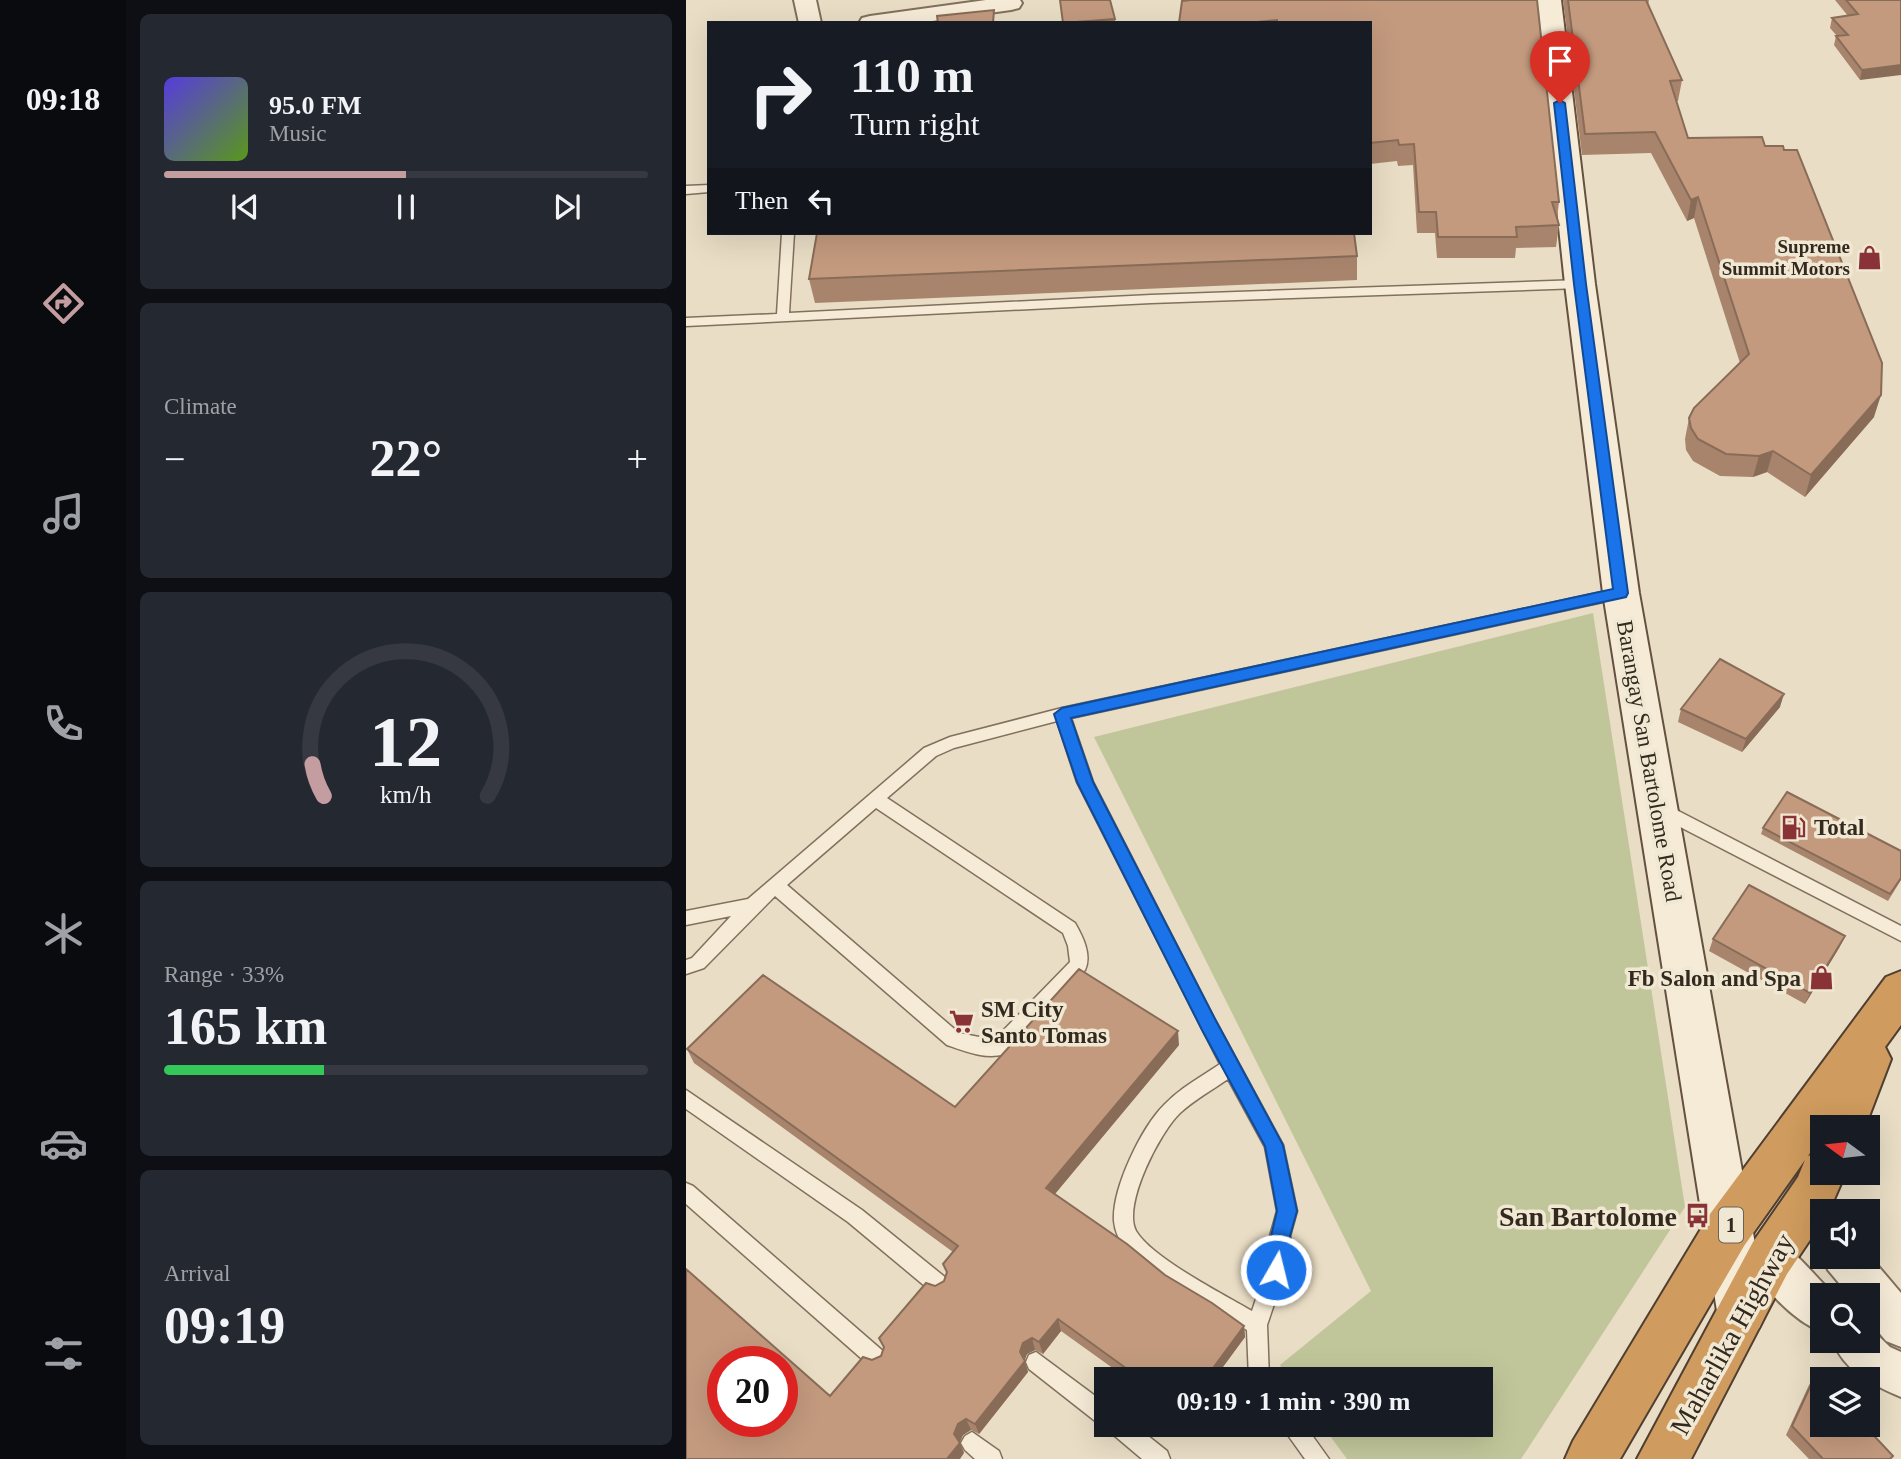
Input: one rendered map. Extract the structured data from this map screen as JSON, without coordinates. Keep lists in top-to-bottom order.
{
  "streets": {
    "highway": ["1", "Maharlika Highway"],
    "street": ["Barangay San Bartolome Road"]
  },
  "crossings": [
    ["Barangay San Bartolome Road", "1"],
    ["Barangay San Bartolome Road", "Maharlika Highway"]
  ],
  "places": {
    "shop": ["Supreme Summit Motors", "Fb Salon and Spa"],
    "fuel station": ["Total"],
    "supermarket": ["SM City Santo Tomas"],
    "bus stop": ["San Bartolome"]
  },
  "north": "left",
  "page": {
    "tabs": "09:18",
    "turn": ["110 m", "Turn right"],
    "song": ["95.0 FM", "Music"],
    "then": "Then",
    "tile": [
      "Climate",
      ["Range · 33%", "165 km"],
      ["Arrival", "09:19"]
    ],
    "heat": ["−", "22°", "+"],
    "limit": "20",
    "trip": "09:19 · 1 min · 390 m",
    "gauge": ["12", "km/h"]
  }
}
